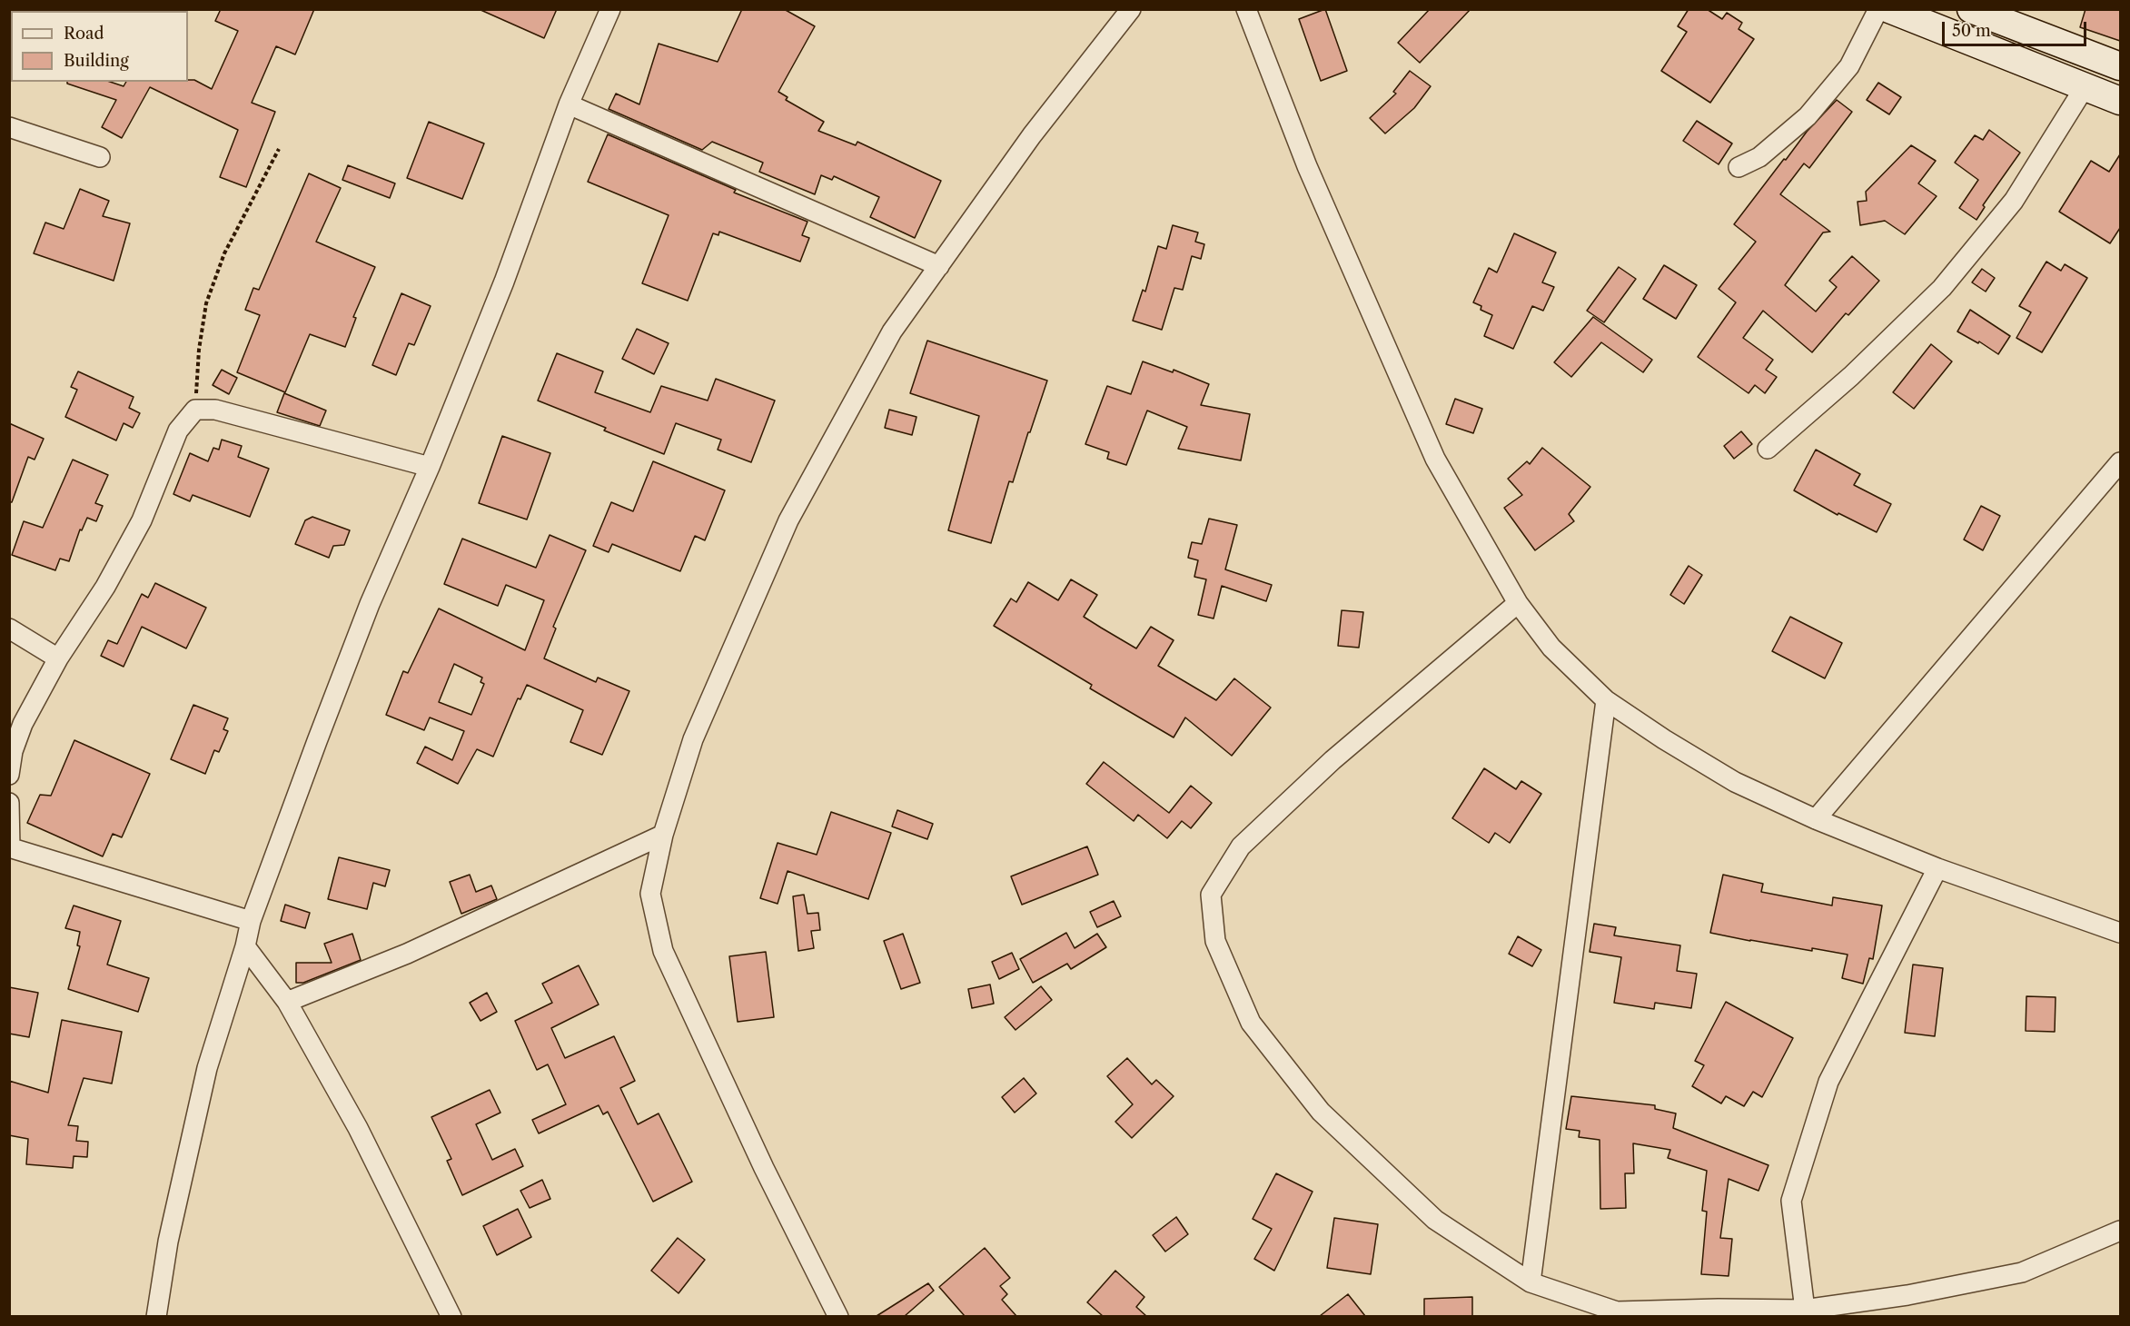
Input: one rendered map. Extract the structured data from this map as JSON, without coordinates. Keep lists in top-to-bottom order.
{
  "legend": ["Road", "Building"],
  "scale_bar": "50 m"
}
